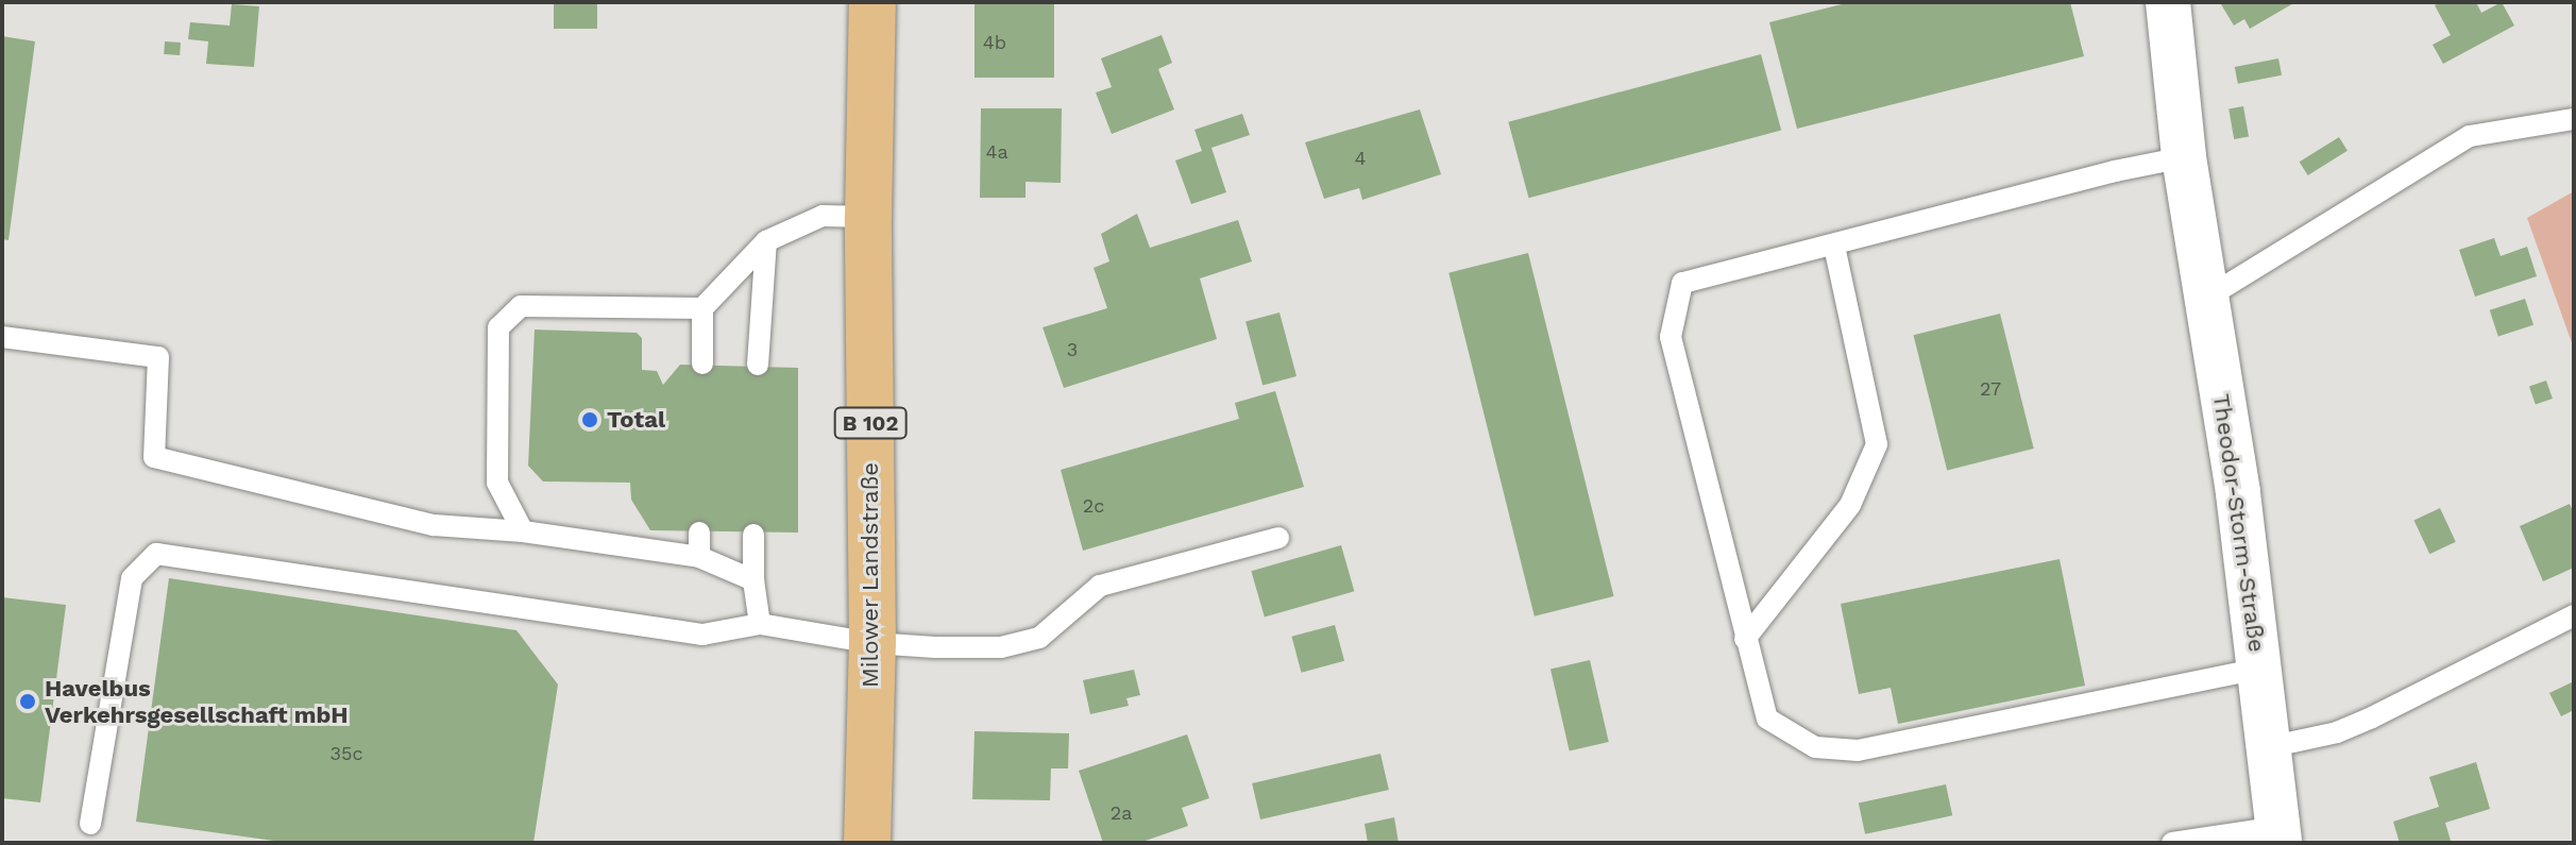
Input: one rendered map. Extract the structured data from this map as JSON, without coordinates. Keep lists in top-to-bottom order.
{
  "streets": {
    "main road": ["B 102", "Milower Landstraße"],
    "street": ["Theodor-Storm-Straße"]
  },
  "places": ["Total", "Havelbus Verkehrsgesellschaft mbH"],
  "house_numbers": [
    "4b",
    "4a",
    "4",
    "3",
    "27",
    "2c",
    "35c",
    "2a"
  ]
}
